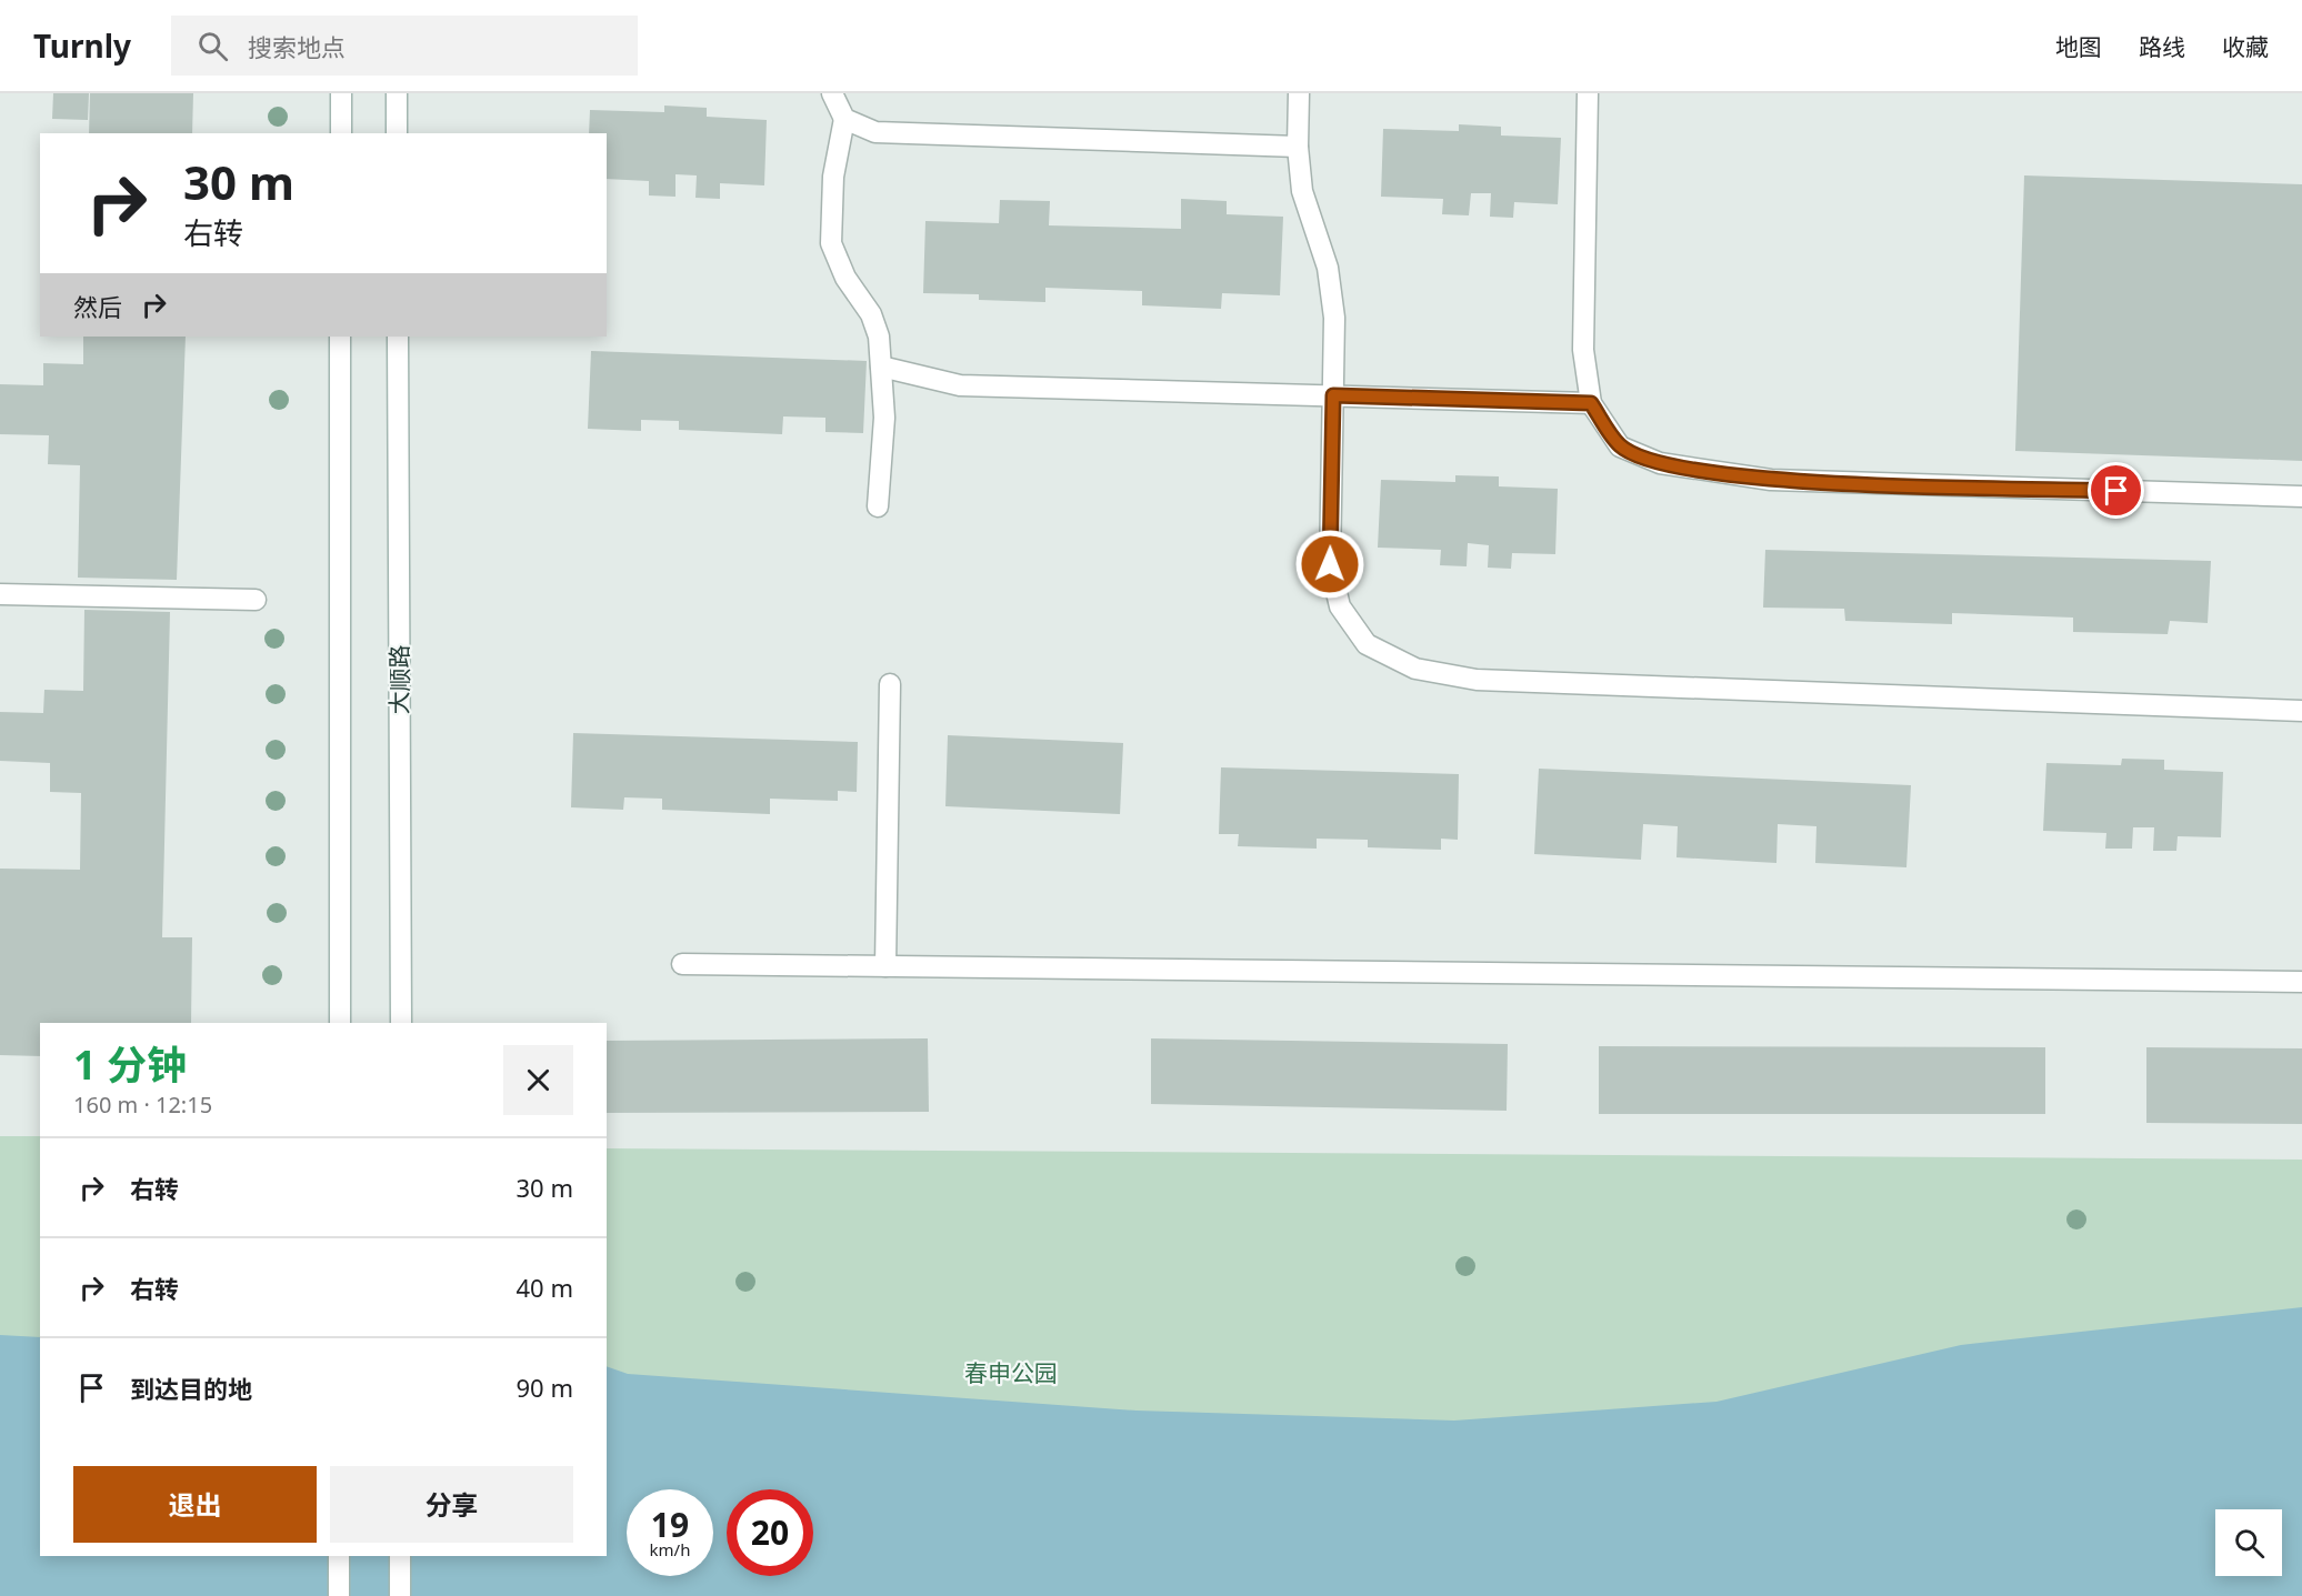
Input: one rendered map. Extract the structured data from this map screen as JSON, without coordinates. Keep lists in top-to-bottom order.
{
  "streets": {
    "street": ["大顺路"]
  },
  "parks": ["春申公园"],
  "page": {
    "header": "Turnly",
    "search": "搜索地点",
    "nav": ["地图", "路线", "收藏"],
    "turn": ["30 m", "右转"],
    "then": "然后",
    "heading": ["1 分钟", "160 m · 12:15"],
    "list": [
      {
        "name": "右转",
        "value": "30 m"
      },
      {
        "name": "右转",
        "value": "40 m"
      },
      {
        "name": "到达目的地",
        "value": "90 m"
      }
    ],
    "buttons": ["退出", "分享"],
    "speed": "19 km/h",
    "limit": "20"
  }
}
